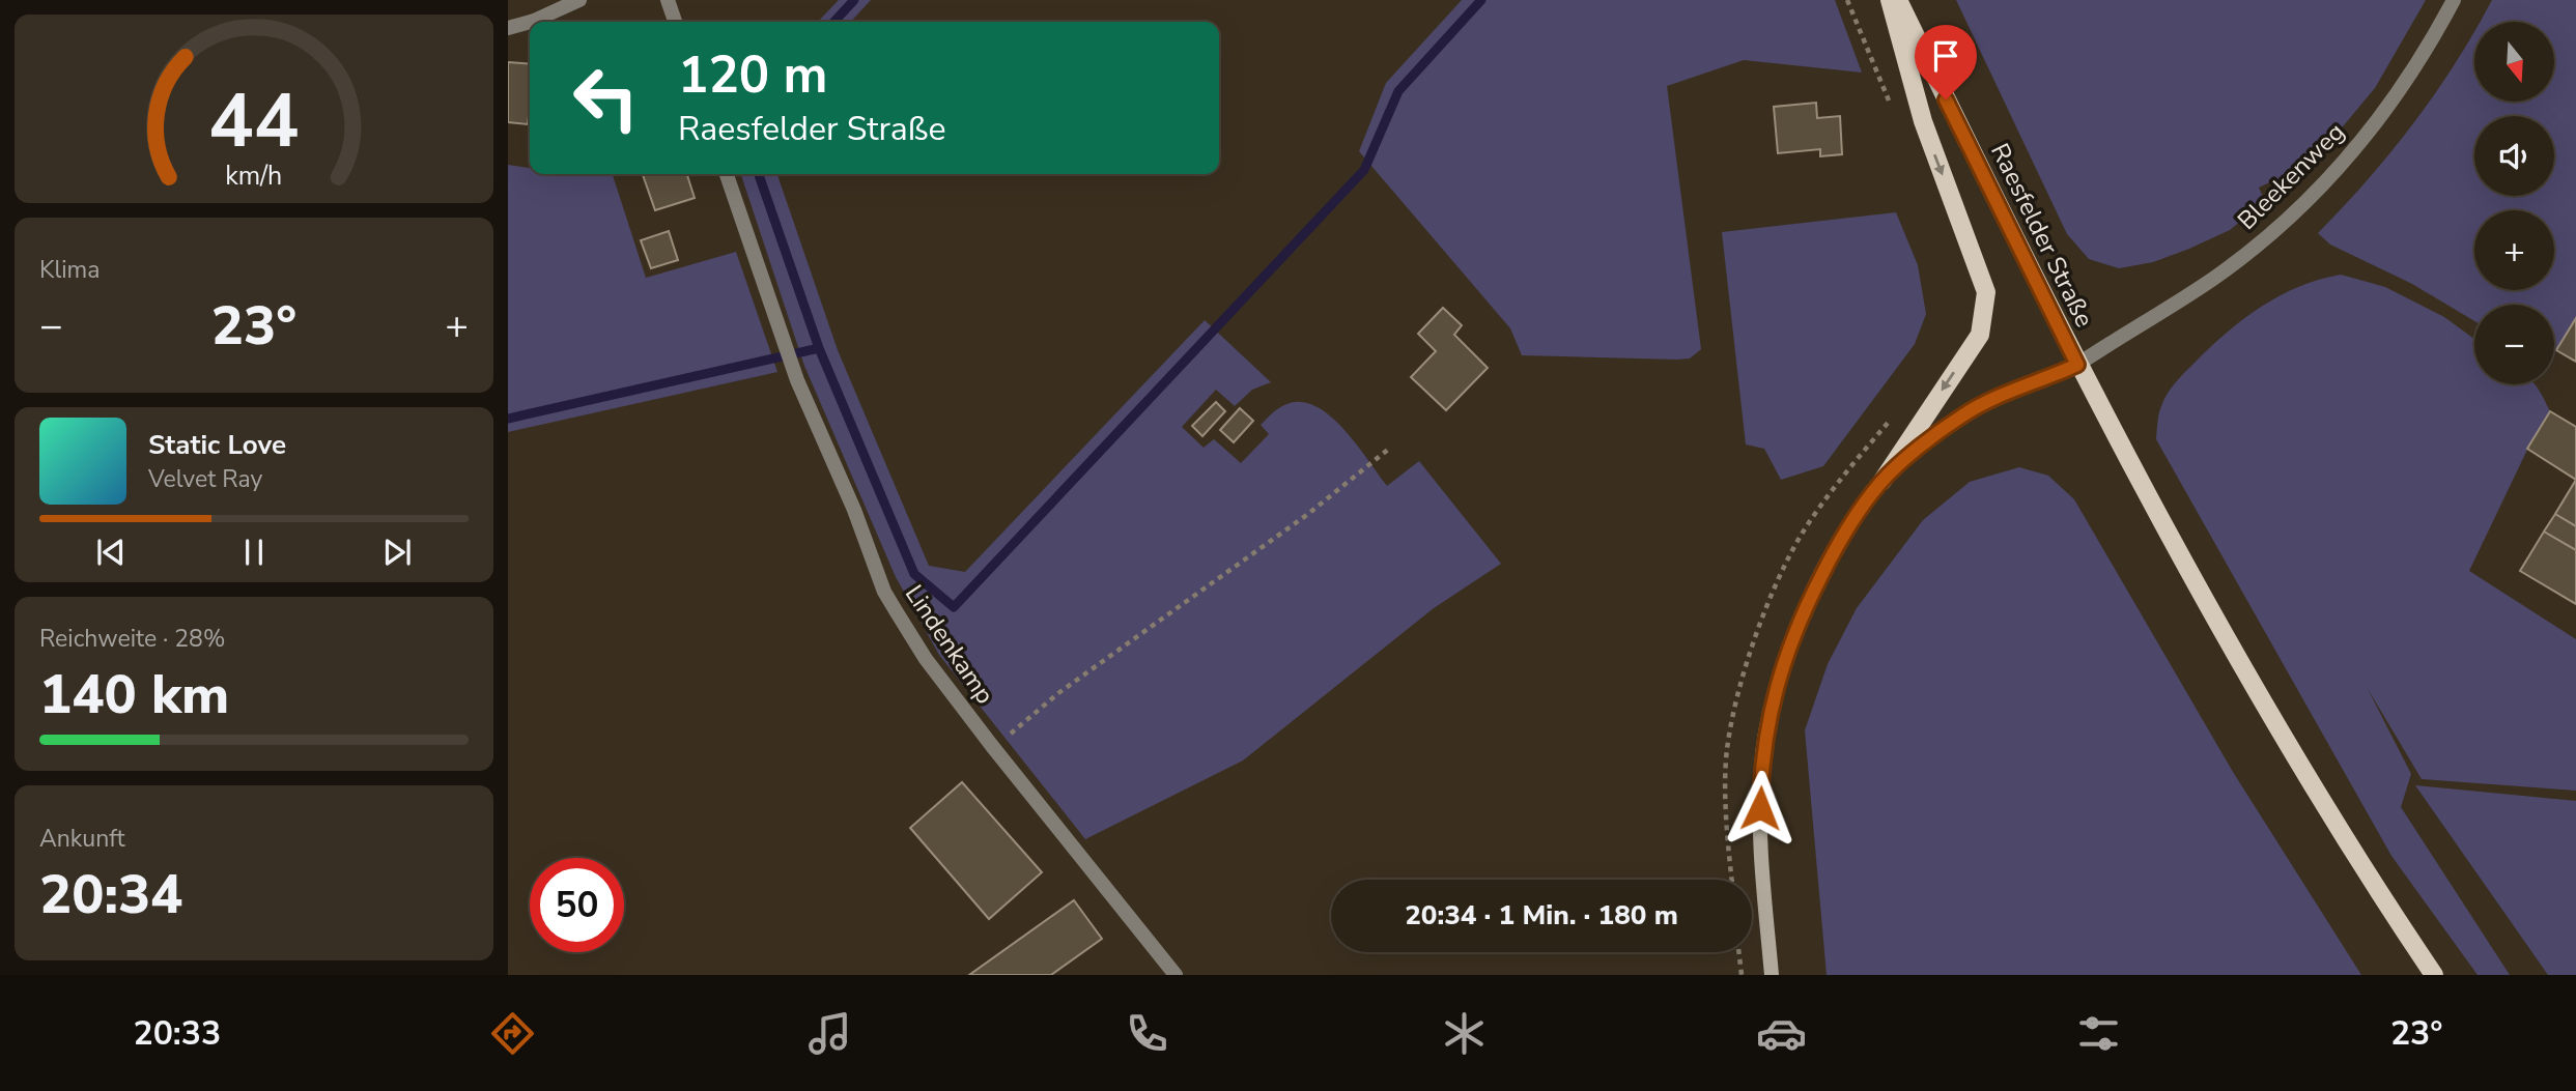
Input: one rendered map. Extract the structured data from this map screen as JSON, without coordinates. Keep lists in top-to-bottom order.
{
  "streets": {
    "main road": ["Raesfelder Straße"],
    "street": ["Bleekenweg", "Lindenkamp"]
  },
  "crossings": [
    ["Bleekenweg", "Raesfelder Straße"]
  ],
  "north": "bottom",
  "page": {
    "map_buttons": ["+", "−"],
    "turn": ["120 m", "Raesfelder Straße"],
    "tile": [
      "Klima",
      ["Reichweite · 28%", "140 km"],
      ["Ankunft", "20:34"]
    ],
    "heat": ["−", "23°", "+"],
    "song": ["Static Love", "Velvet Ray"],
    "limit": "50",
    "trip": "20:34 · 1 Min. · 180 m",
    "tabs": ["20:33", "23°"],
    "gauge": ["44", "km/h"]
  }
}
